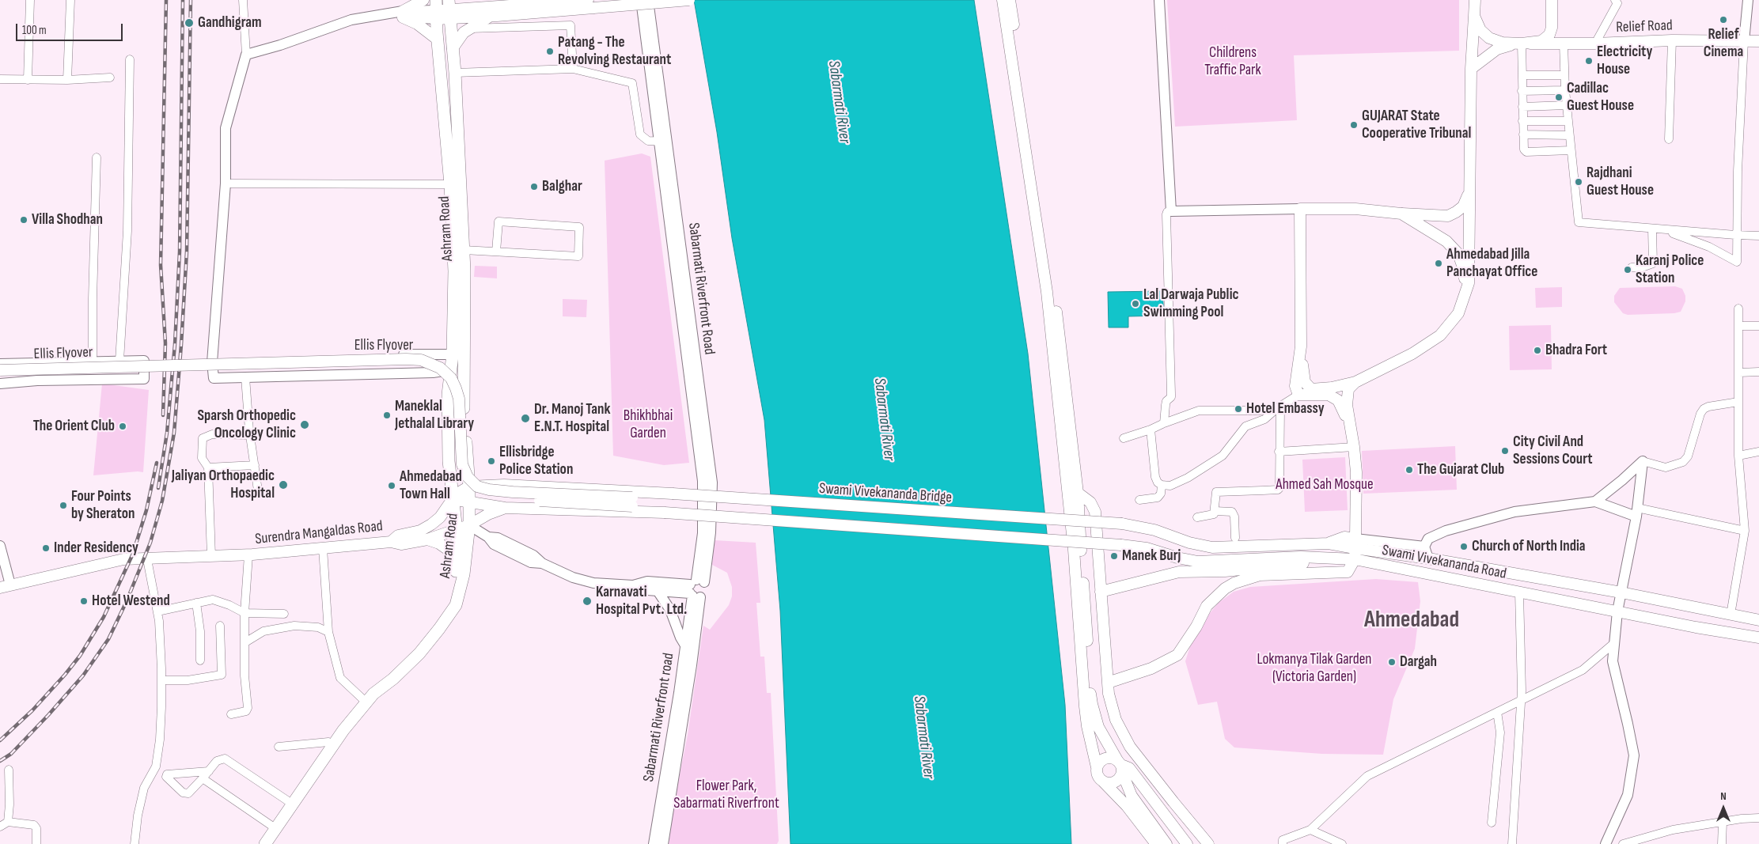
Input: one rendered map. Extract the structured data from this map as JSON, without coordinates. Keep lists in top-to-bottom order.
{
  "streets": {
    "main road": [
      "Relief Road",
      "Ashram Road",
      "Ellis Flyover",
      "Swami Vivekananda Bridge",
      "Surendra Mangaldas Road",
      "Swami Vivekananda Road"
    ],
    "street": ["Sabarmati Riverfront Road", "Sabarmati Riverfront road"]
  },
  "crossings": [
    ["Ashram Road", "Surendra Mangaldas Road"],
    ["Sabarmati Riverfront Road", "Sabarmati Riverfront road"],
    ["Ellis Flyover", "Swami Vivekananda Bridge"],
    ["Ellis Flyover", "Swami Vivekananda Road"],
    ["Swami Vivekananda Bridge", "Swami Vivekananda Road"]
  ],
  "districts": ["Ahmedabad"],
  "water": ["Sabarmati River"],
  "parks": [
    "Childrens Traffic Park",
    "Bhikhbhai Garden",
    "Ahmed Sah Mosque",
    "Lokmanya Tilak Garden (Victoria Garden)",
    "Flower Park, Sabarmati Riverfront"
  ],
  "places": [
    "Relief Cinema",
    "Gandhigram",
    "Patang - The Revolving Restaurant",
    "Electricity House",
    "Cadillac Guest House",
    "GUJARAT State Cooperative Tribunal",
    "Rajdhani Guest House",
    "Balghar",
    "Villa Shodhan",
    "Ahmedabad Jilla Panchayat Office",
    "Karanj Police Station",
    "Lal Darwaja Public Swimming Pool",
    "Bhadra Fort",
    "Hotel Embassy",
    "Maneklal Jethalal Library",
    "Dr. Manoj Tank E.N.T. Hospital",
    "Sparsh Orthopedic Oncology Clinic",
    "The Orient Club",
    "City Civil And Sessions Court",
    "Ellisbridge Police Station",
    "The Gujarat Club",
    "Jaliyan Orthopaedic Hospital",
    "Ahmedabad Town Hall",
    "Four Points by Sheraton",
    "Church of North India",
    "Inder Residency",
    "Manek Burj",
    "Hotel Westend",
    "Karnavati Hospital Pvt. Ltd.",
    "Dargah"
  ],
  "scale_bar": "100 m",
  "north": "top"
}
